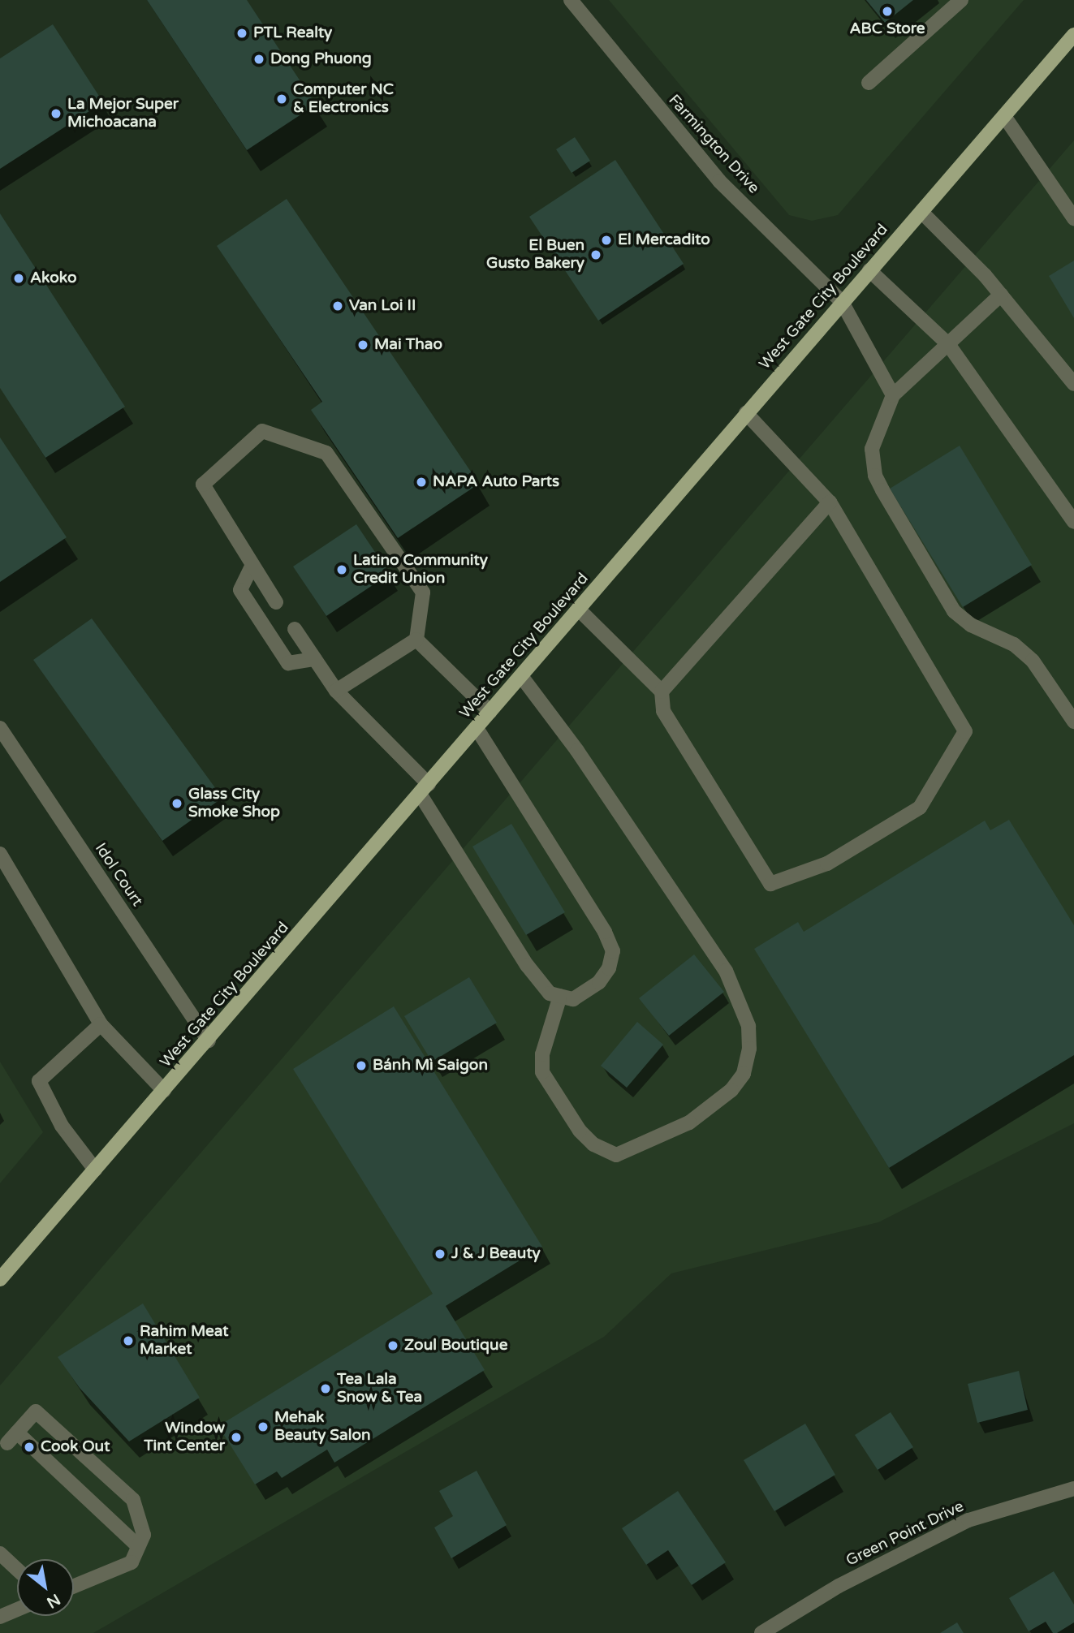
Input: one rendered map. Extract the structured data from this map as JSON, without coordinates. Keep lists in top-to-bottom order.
{
  "streets": {
    "main road": ["West Gate City Boulevard"],
    "street": ["Farmington Drive", "Idol Court", "Green Point Drive"]
  },
  "crossings": [
    ["Farmington Drive", "West Gate City Boulevard"],
    ["West Gate City Boulevard", "Idol Court"]
  ],
  "places": [
    "ABC Store",
    "PTL Realty",
    "Dong Phuong",
    "Computer NC & Electronics",
    "La Mejor Super Michoacana",
    "El Mercadito",
    "El Buen Gusto Bakery",
    "Akoko",
    "Van Loi II",
    "Mai Thao",
    "NAPA Auto Parts",
    "Latino Community Credit Union",
    "Glass City Smoke Shop",
    "Bánh Mì Saigon",
    "J & J Beauty",
    "Rahim Meat Market",
    "Zoul Boutique",
    "Tea Lala Snow & Tea",
    "Mehak Beauty Salon",
    "Window Tint Center",
    "Cook Out"
  ],
  "north": "bottom right"
}
